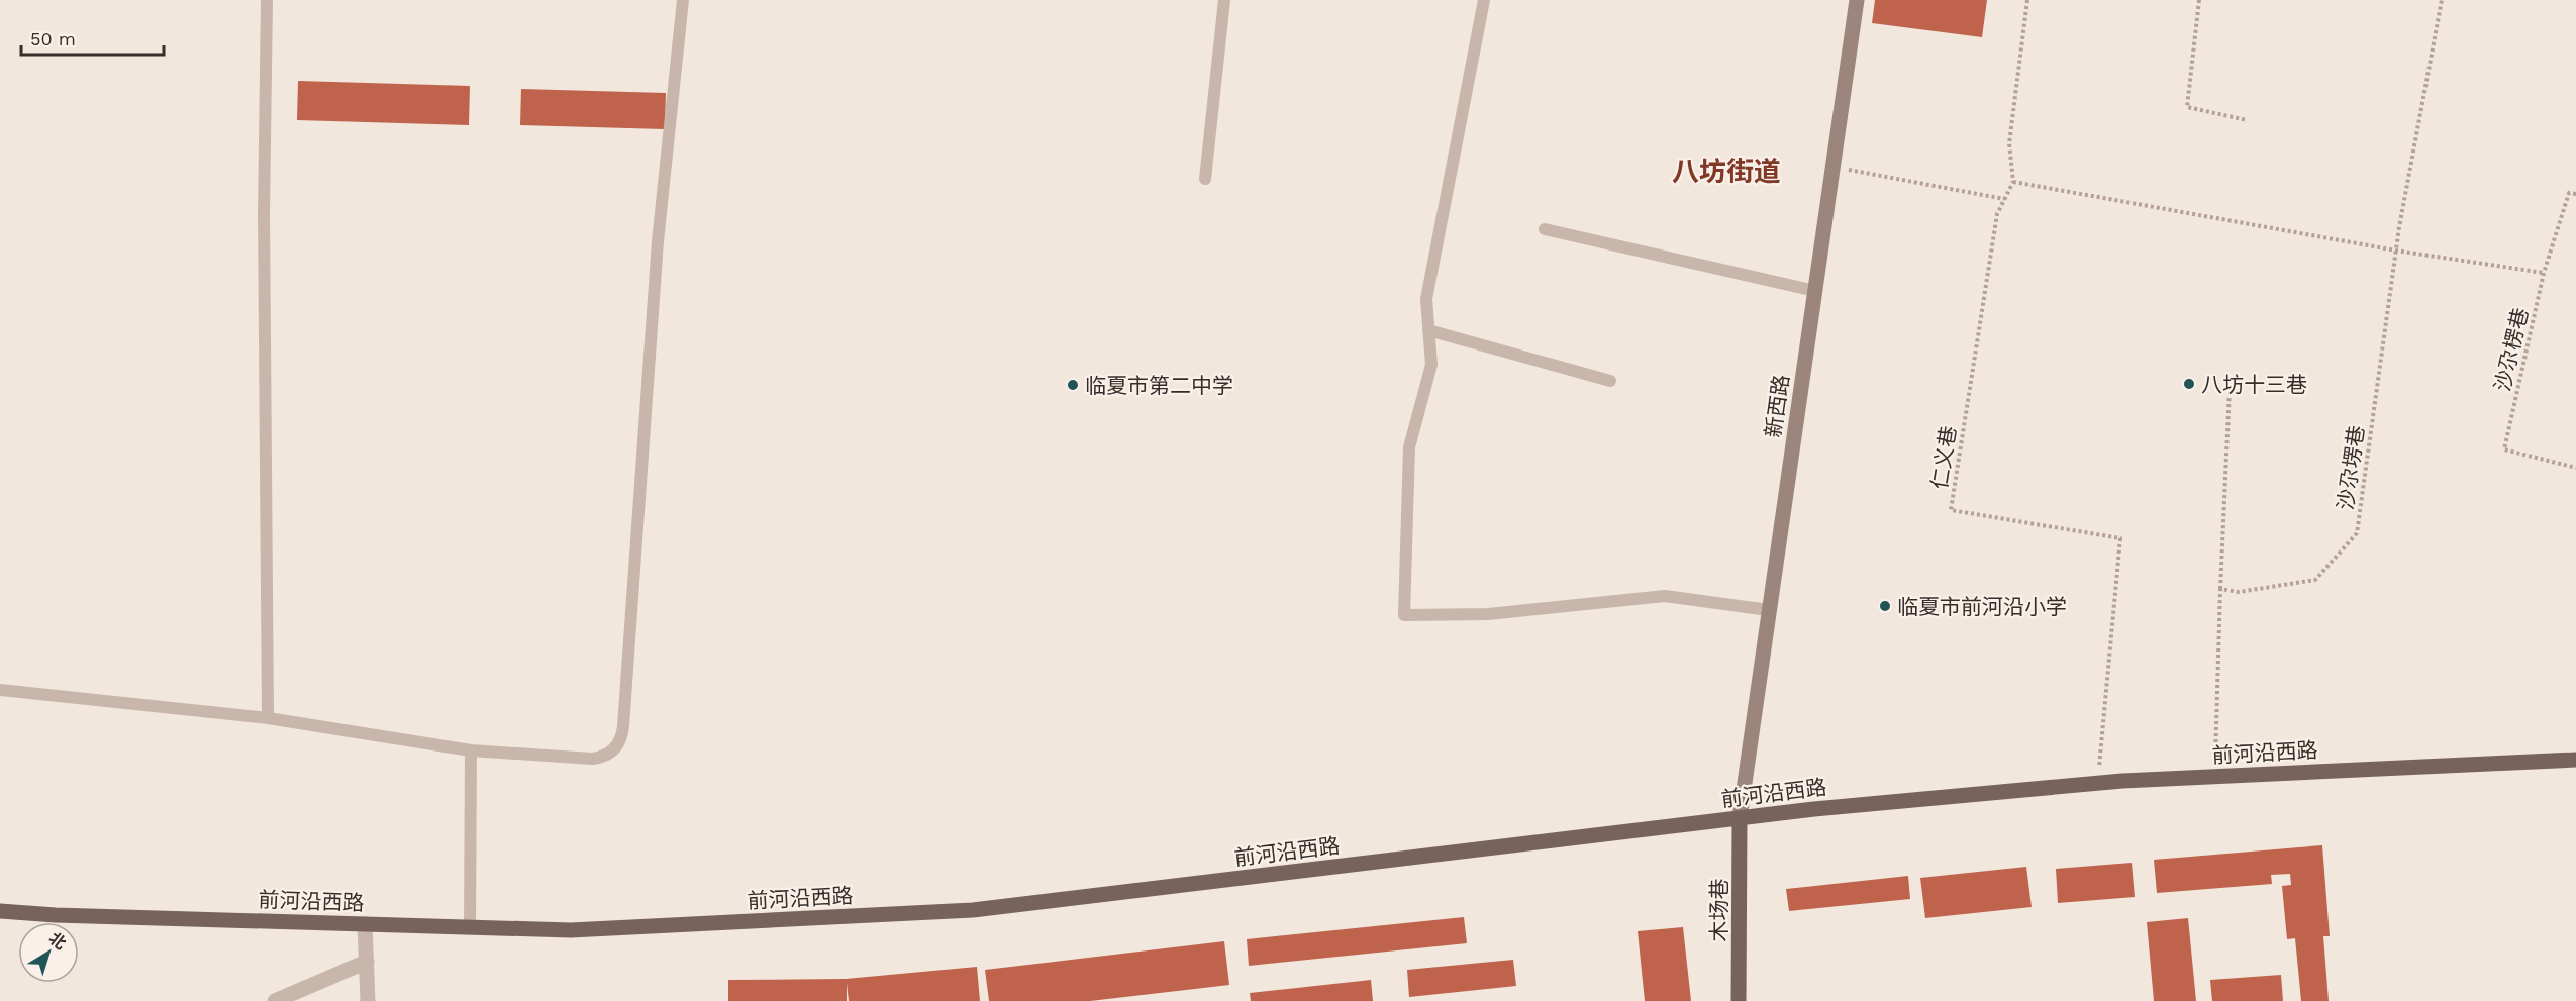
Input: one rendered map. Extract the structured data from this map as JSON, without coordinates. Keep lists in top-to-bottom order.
{
  "streets": {
    "main road": ["新西路", "前河沿西路", "木场巷"],
    "path": ["沙尕楞巷", "仁义巷", "沙尕塄巷"]
  },
  "crossings": [
    ["新西路", "前河沿西路"],
    ["新西路", "木场巷"],
    ["仁义巷", "前河沿西路"],
    ["前河沿西路", "木场巷"]
  ],
  "districts": ["八坊街道"],
  "places": ["八坊十三巷", "临夏市第二中学", "临夏市前河沿小学"],
  "scale_bar": "50 m",
  "north": "top right"
}
